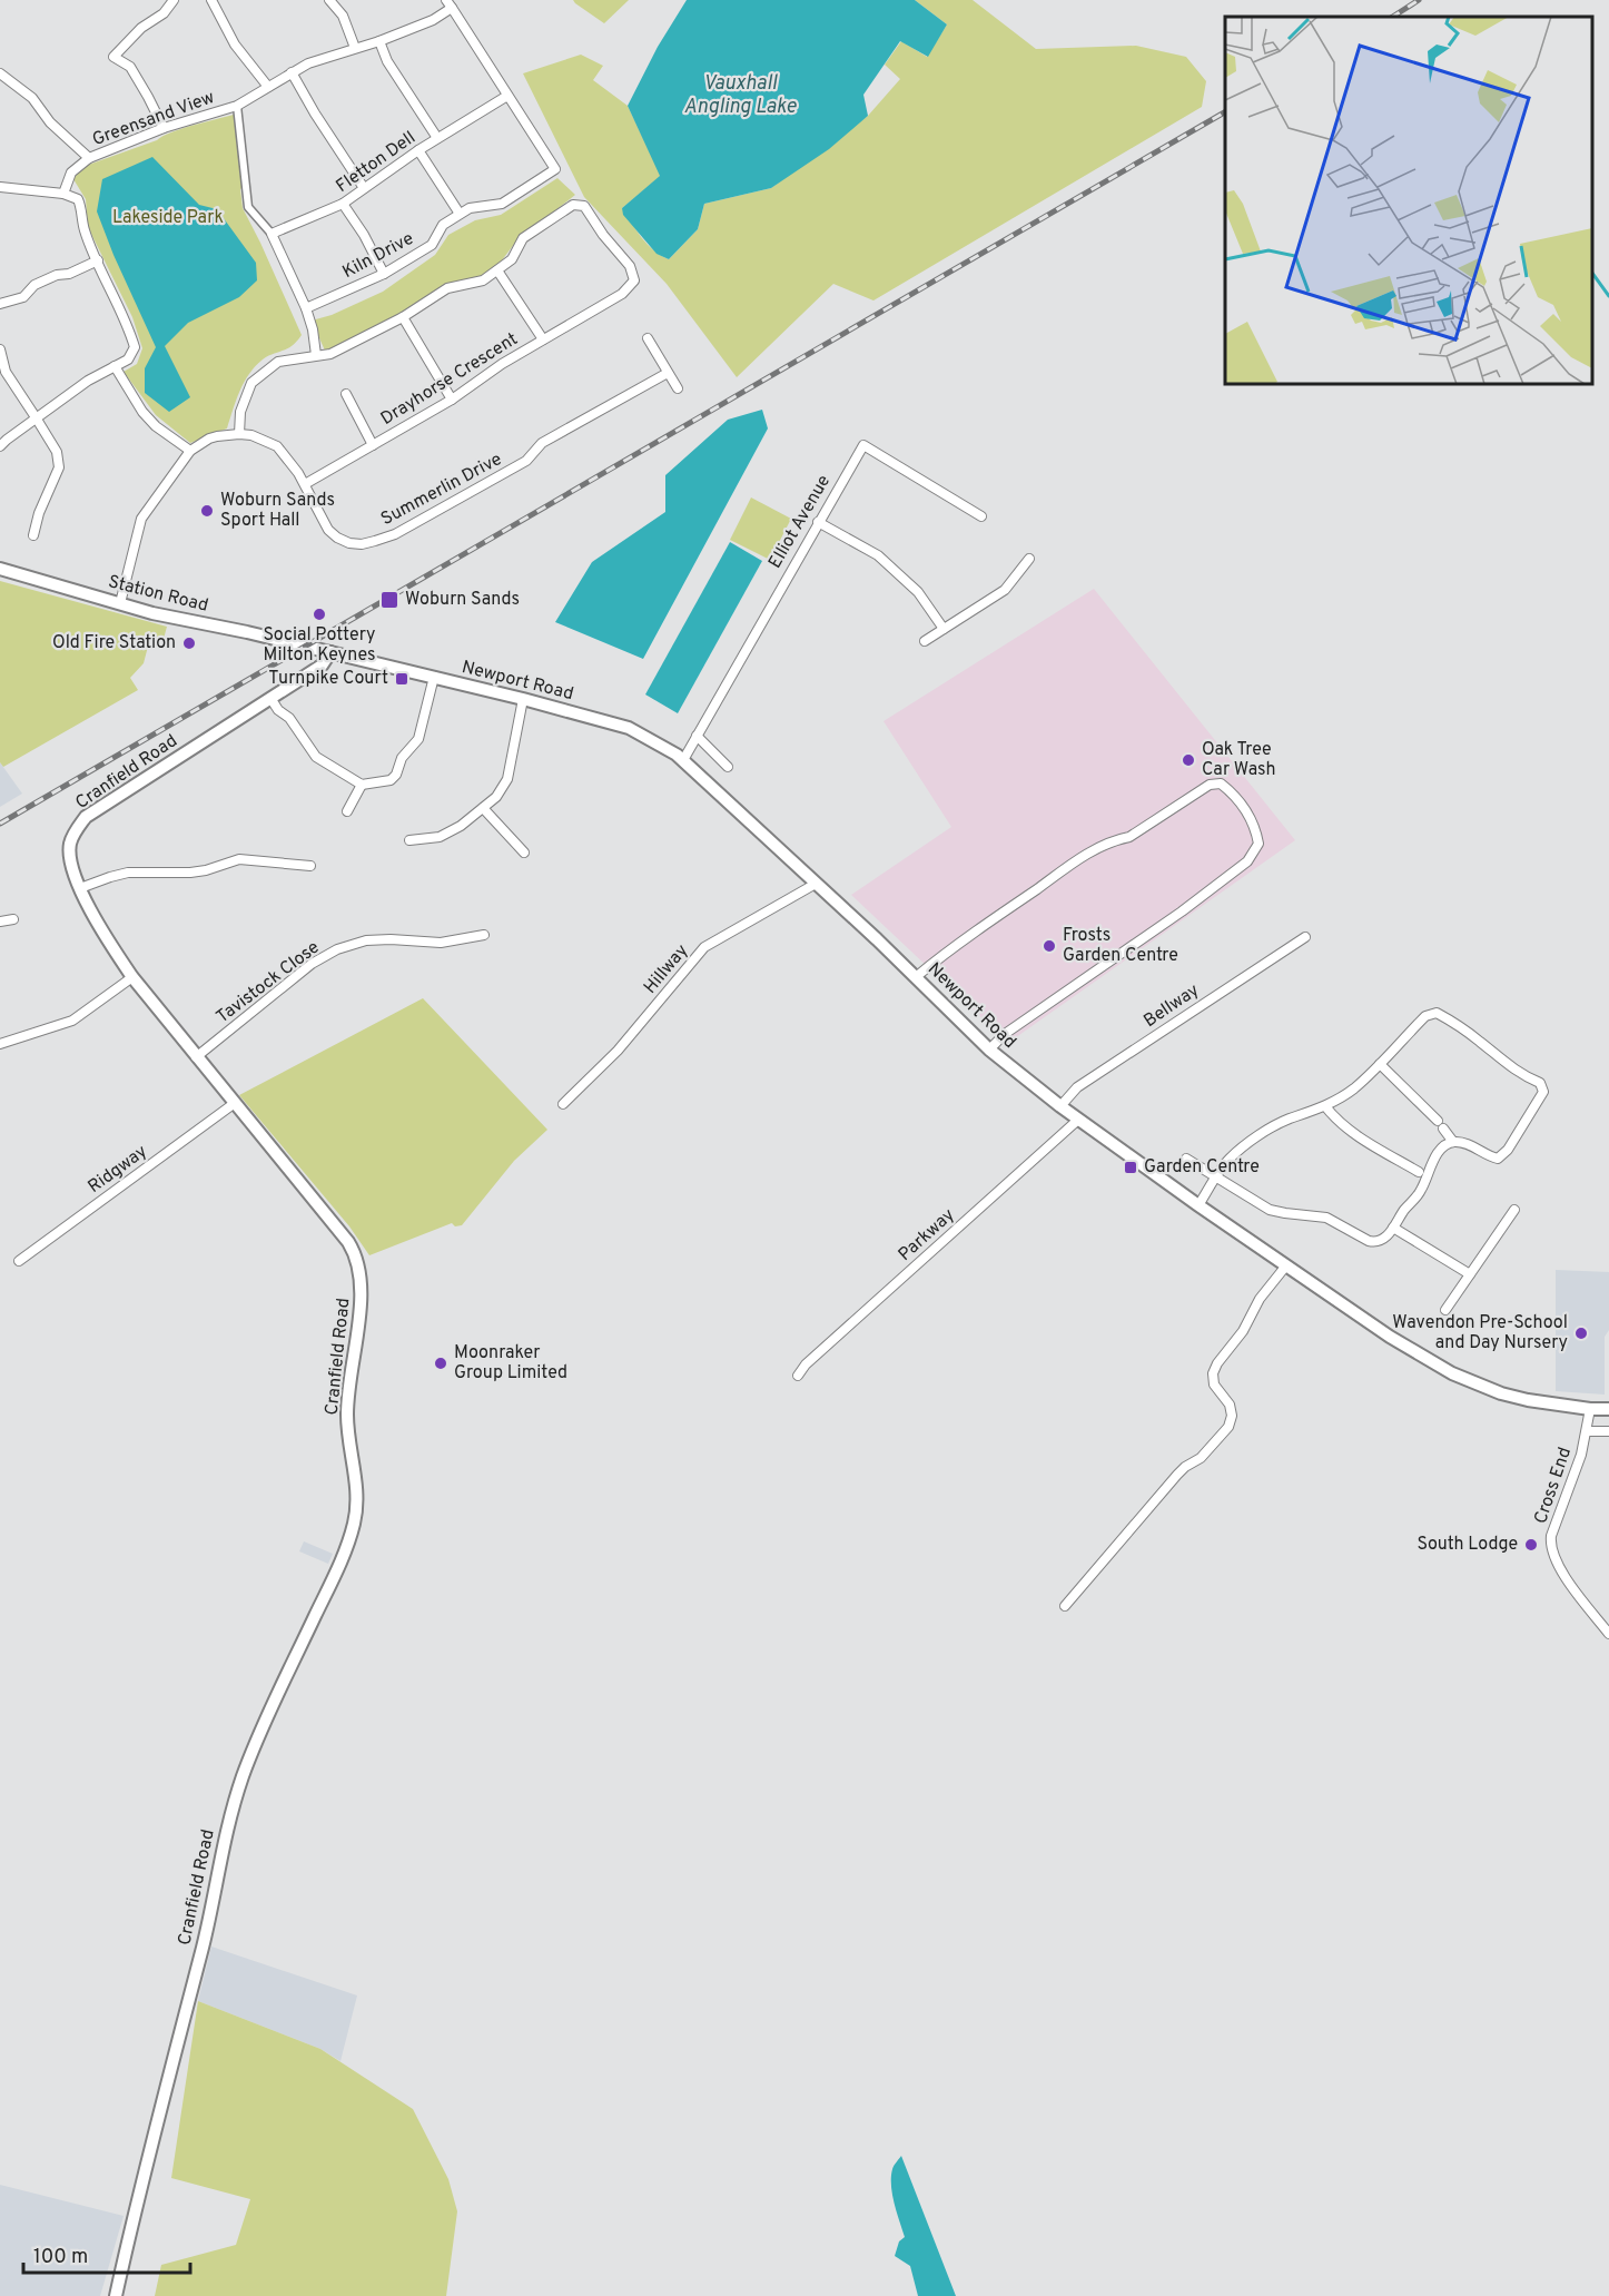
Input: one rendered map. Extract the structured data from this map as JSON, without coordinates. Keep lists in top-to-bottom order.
{
  "streets": {
    "street": [
      "Greensand View",
      "Fletton Dell",
      "Kiln Drive",
      "Drayhorse Crescent",
      "Summerlin Drive",
      "Elliot Avenue",
      "Station Road",
      "Newport Road",
      "Cranfield Road",
      "Hillway",
      "Tavistock Close",
      "Bellway",
      "Ridgway",
      "Parkway",
      "Cross End"
    ]
  },
  "crossings": [
    ["Greensand View", "Fletton Dell"],
    ["Greensand View", "Kiln Drive"],
    ["Fletton Dell", "Kiln Drive"],
    ["Drayhorse Crescent", "Summerlin Drive"],
    ["Summerlin Drive", "Station Road"],
    ["Elliot Avenue", "Newport Road"],
    ["Station Road", "Newport Road"],
    ["Newport Road", "Cranfield Road"],
    ["Newport Road", "Hillway"],
    ["Newport Road", "Bellway"],
    ["Newport Road", "Parkway"],
    ["Newport Road", "Cross End"],
    ["Cranfield Road", "Tavistock Close"],
    ["Cranfield Road", "Ridgway"]
  ],
  "water": ["Vauxhall Angling Lake"],
  "parks": ["Lakeside Park"],
  "places": {
    "other": [
      "Woburn Sands Sport Hall",
      "Social Pottery Milton Keynes",
      "Old Fire Station",
      "Oak Tree Car Wash",
      "Frosts Garden Centre",
      "Wavendon Pre-School and Day Nursery",
      "Moonraker Group Limited",
      "South Lodge"
    ],
    "transit": ["Woburn Sands", "Turnpike Court", "Garden Centre"]
  },
  "scale_bar": "100 m"
}
